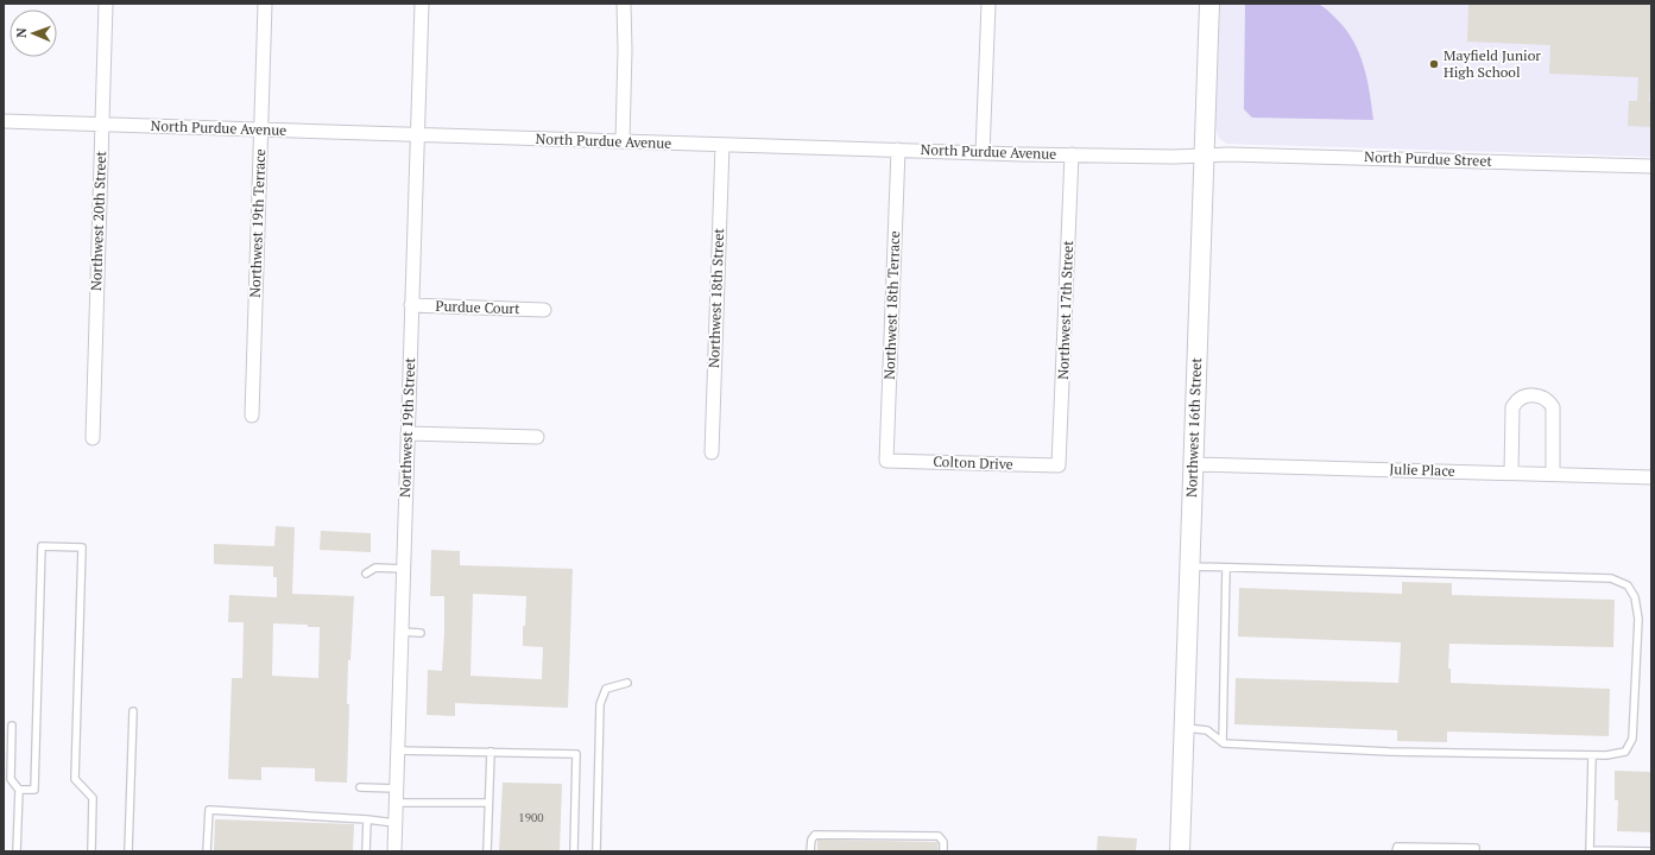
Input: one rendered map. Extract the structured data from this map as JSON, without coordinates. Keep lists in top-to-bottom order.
{
  "streets": {
    "street": [
      "North Purdue Avenue",
      "North Purdue Street",
      "Northwest 20th Street",
      "Northwest 19th Terrace",
      "Northwest 18th Street",
      "Northwest 18th Terrace",
      "Purdue Court",
      "Northwest 17th Street",
      "Northwest 19th Street",
      "Northwest 16th Street",
      "Colton Drive",
      "Julie Place"
    ]
  },
  "crossings": [
    ["North Purdue Avenue", "North Purdue Street"],
    ["North Purdue Avenue", "Northwest 20th Street"],
    ["North Purdue Avenue", "Northwest 19th Terrace"],
    ["North Purdue Avenue", "Northwest 18th Street"],
    ["North Purdue Avenue", "Northwest 18th Terrace"],
    ["North Purdue Avenue", "Northwest 17th Street"],
    ["North Purdue Avenue", "Northwest 19th Street"],
    ["North Purdue Avenue", "Northwest 16th Street"],
    ["North Purdue Street", "Northwest 16th Street"],
    ["Northwest 18th Terrace", "Colton Drive"],
    ["Purdue Court", "Northwest 19th Street"],
    ["Northwest 17th Street", "Colton Drive"],
    ["Northwest 16th Street", "Julie Place"]
  ],
  "places": ["Mayfield Junior High School"],
  "house_numbers": ["1900"],
  "north": "left"
}
